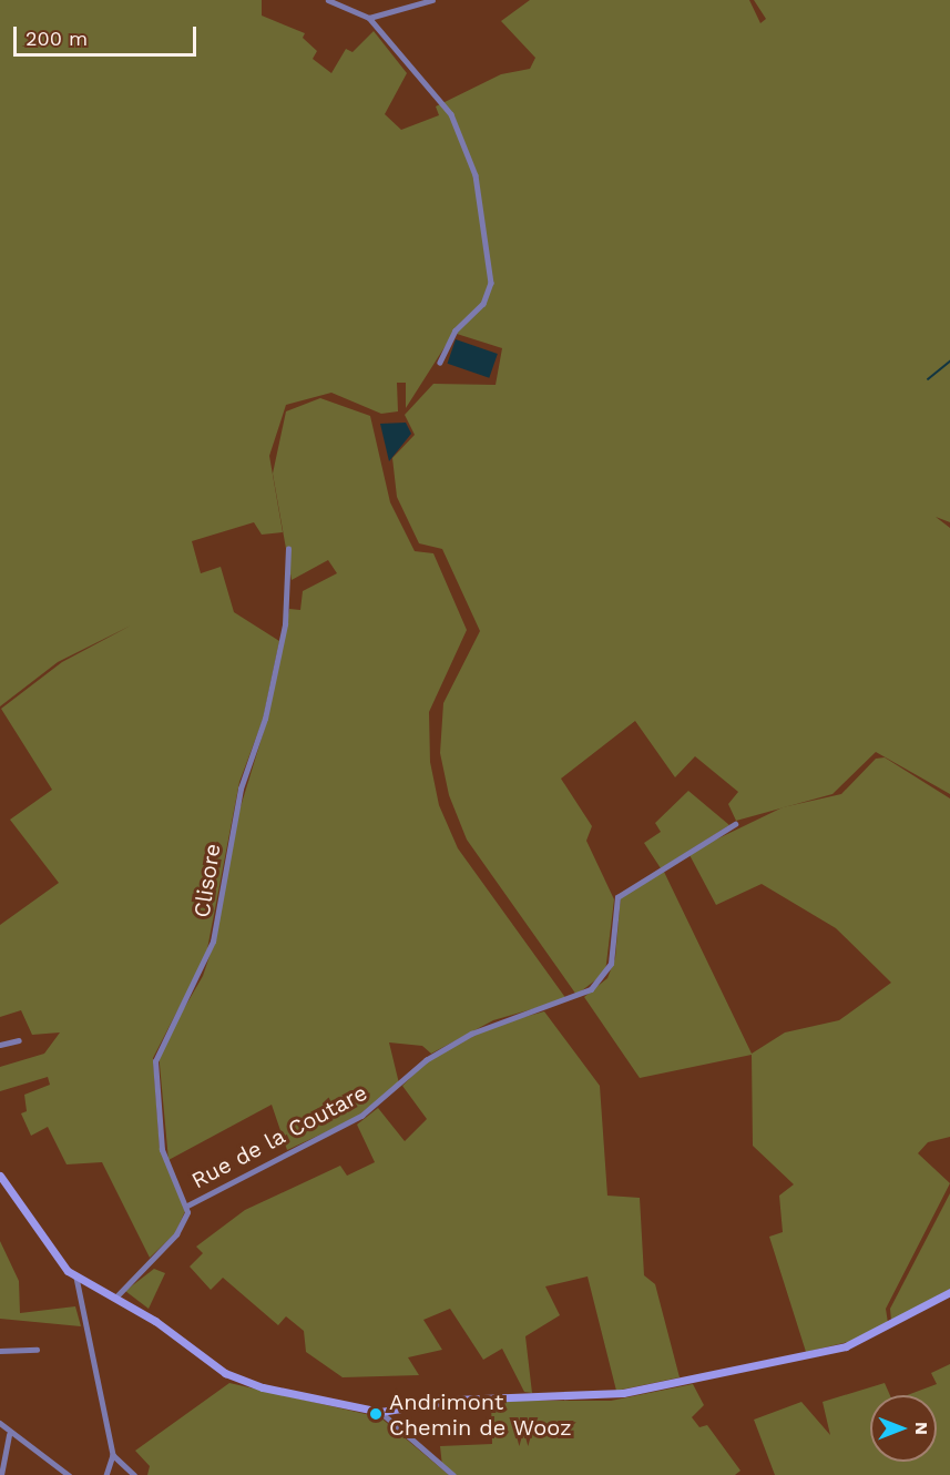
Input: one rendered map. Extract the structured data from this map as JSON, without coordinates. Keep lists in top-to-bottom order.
{
  "streets": {
    "street": ["Clisore", "Rue de la Coutare"]
  },
  "crossings": [
    ["Clisore", "Rue de la Coutare"]
  ],
  "places": ["Andrimont Chemin de Wooz"],
  "scale_bar": "200 m",
  "north": "right"
}
